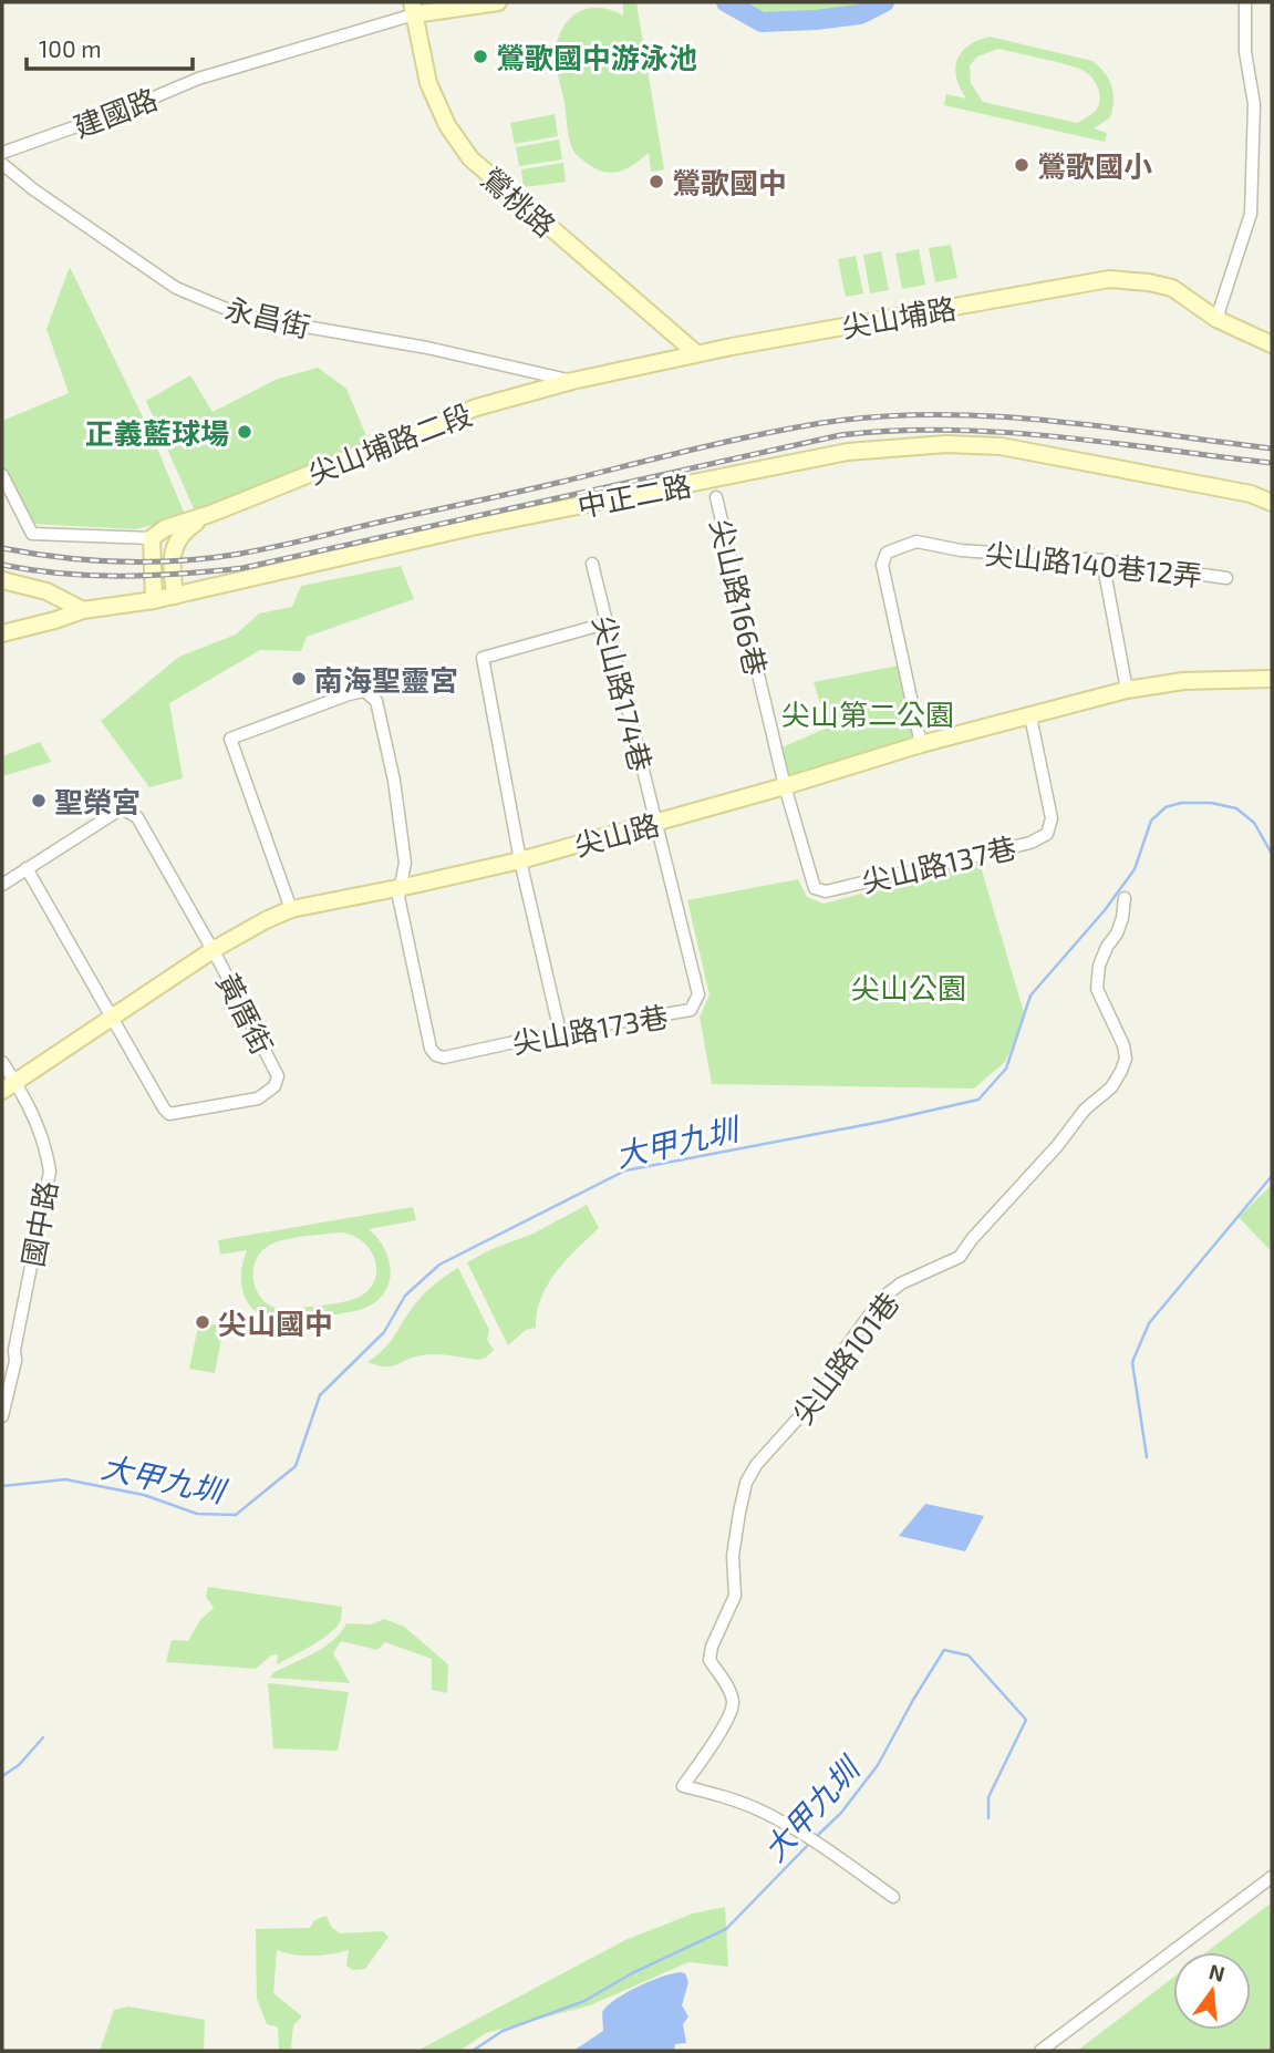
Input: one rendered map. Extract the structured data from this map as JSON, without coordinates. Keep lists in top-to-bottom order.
{
  "streets": {
    "main road": [
      "建國路",
      "鶯桃路",
      "尖山埔路",
      "尖山埔路二段",
      "中正二路",
      "尖山路"
    ],
    "street": [
      "永昌街",
      "尖山路140巷12弄",
      "尖山路166巷",
      "尖山路174巷",
      "尖山路137巷",
      "黃厝街",
      "尖山路173巷",
      "國中路",
      "尖山路101巷"
    ]
  },
  "crossings": [
    ["建國路", "鶯桃路"],
    ["鶯桃路", "尖山埔路"],
    ["永昌街", "尖山埔路"],
    ["永昌街", "尖山埔路二段"],
    ["尖山埔路", "尖山埔路二段"],
    ["尖山路140巷12弄", "尖山路"],
    ["尖山路166巷", "尖山路"],
    ["尖山路166巷", "尖山路137巷"],
    ["尖山路174巷", "尖山路"],
    ["尖山路174巷", "尖山路173巷"],
    ["尖山路", "尖山路137巷"],
    ["尖山路", "黃厝街"],
    ["尖山路", "尖山路173巷"],
    ["尖山路", "國中路"]
  ],
  "water": ["大甲九圳"],
  "parks": ["尖山第二公園", "尖山公園"],
  "places": [
    "鶯歌國中游泳池",
    "鶯歌國小",
    "鶯歌國中",
    "正義藍球場",
    "南海聖靈宮",
    "聖榮宮",
    "尖山國中"
  ],
  "scale_bar": "100 m",
  "north": "top"
}
